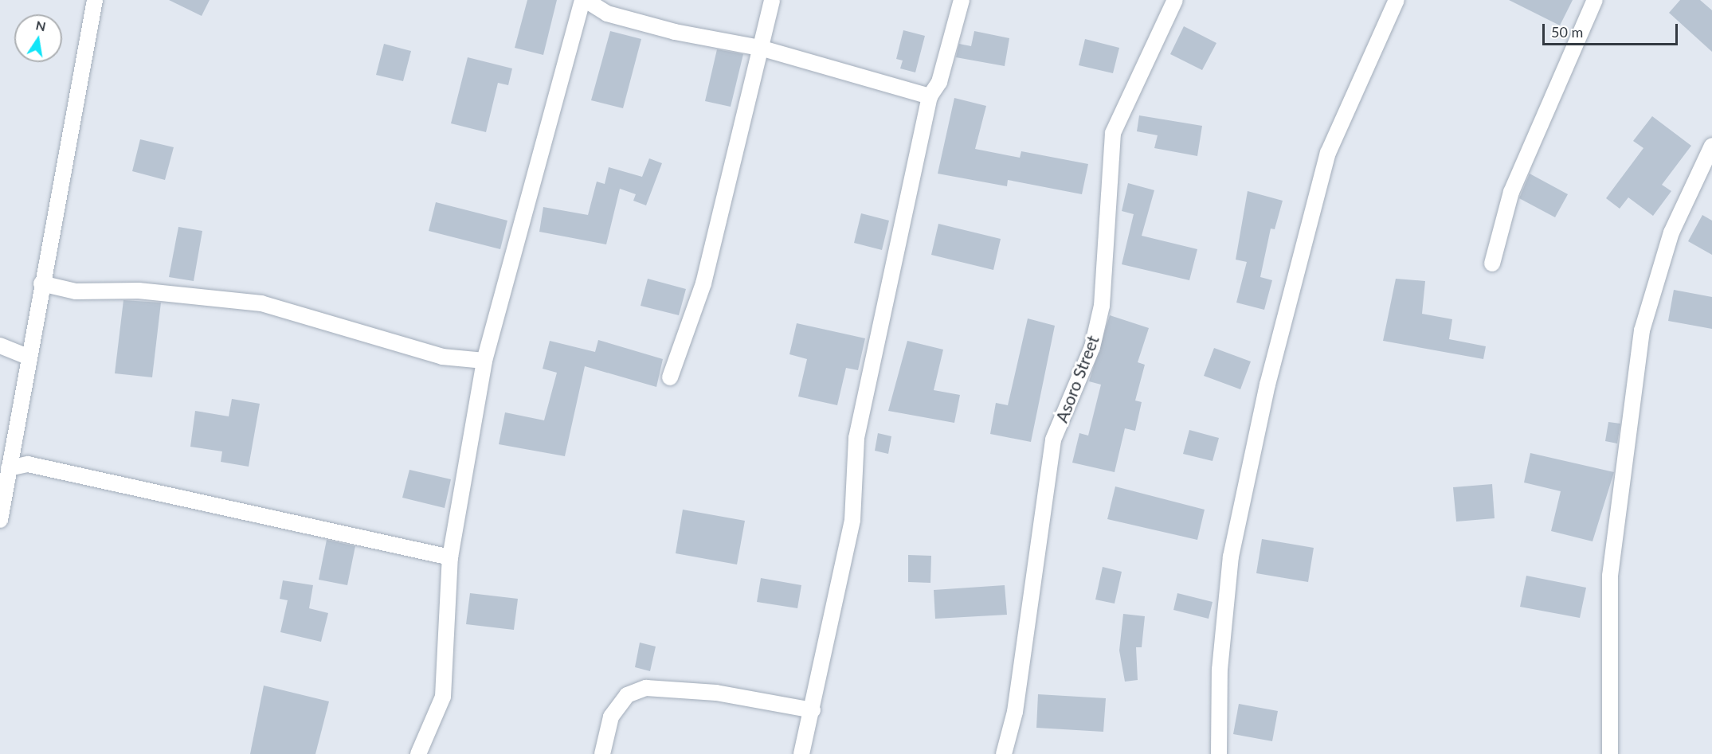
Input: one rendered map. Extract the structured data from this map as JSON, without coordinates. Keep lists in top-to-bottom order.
{
  "streets": {
    "street": ["Asoro Street"]
  },
  "scale_bar": "50 m",
  "north": "top"
}
